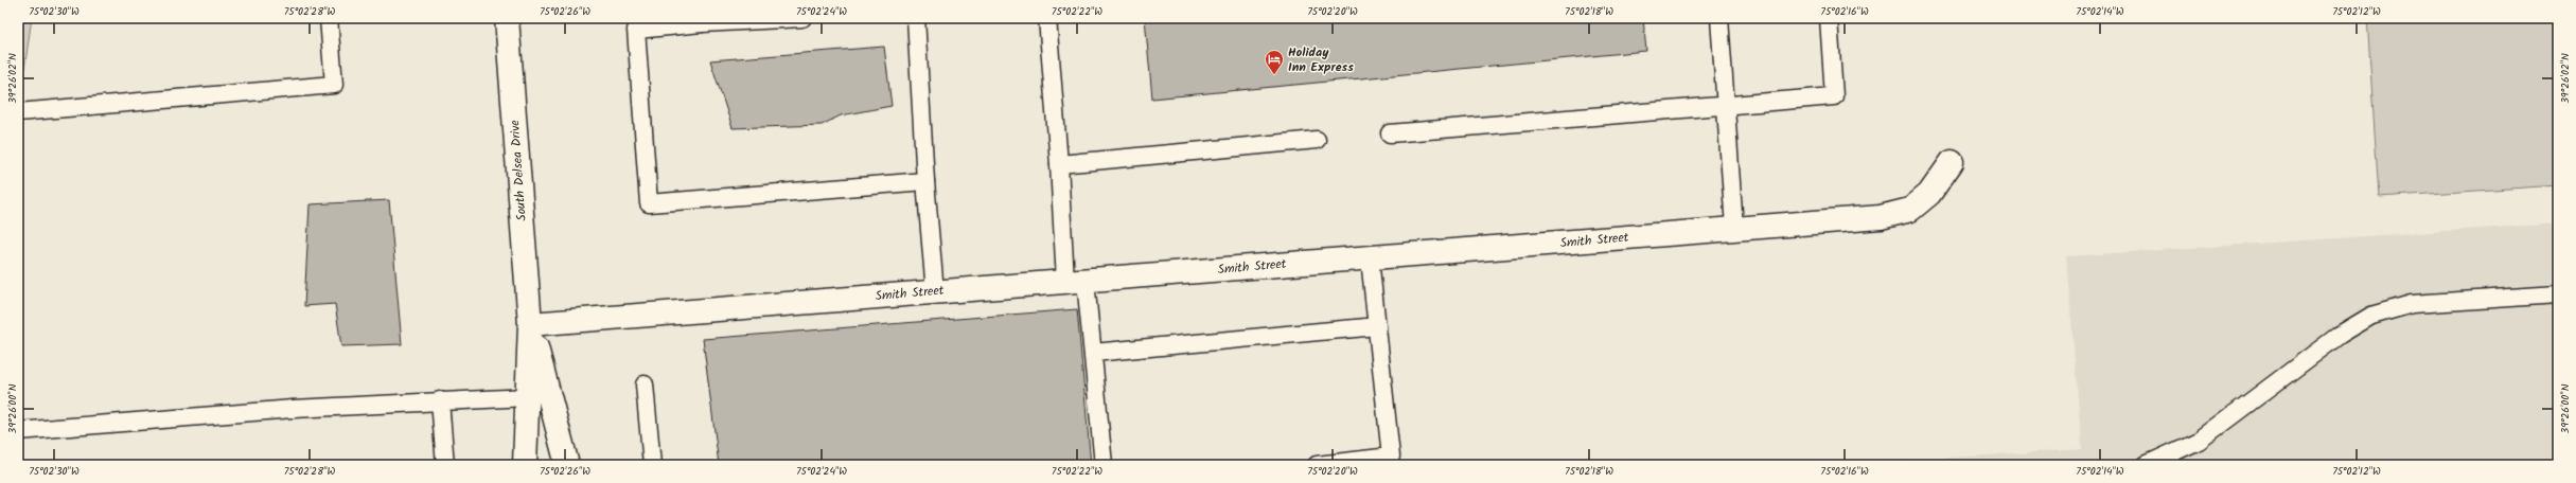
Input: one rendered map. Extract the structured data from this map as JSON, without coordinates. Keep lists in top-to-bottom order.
{
  "streets": {
    "street": ["South Delsea Drive", "Smith Street"]
  },
  "crossings": [
    ["South Delsea Drive", "Smith Street"]
  ],
  "places": {
    "hotel": ["Holiday Inn Express"]
  },
  "coordinates": [
    "75°02'30\"W",
    "75°02'28\"W",
    "75°02'26\"W",
    "75°02'24\"W",
    "75°02'22\"W",
    "75°02'20\"W",
    "75°02'18\"W",
    "75°02'16\"W",
    "75°02'14\"W",
    "75°02'12\"W",
    "39°26'02\"N",
    "39°26'00\"N"
  ]
}
